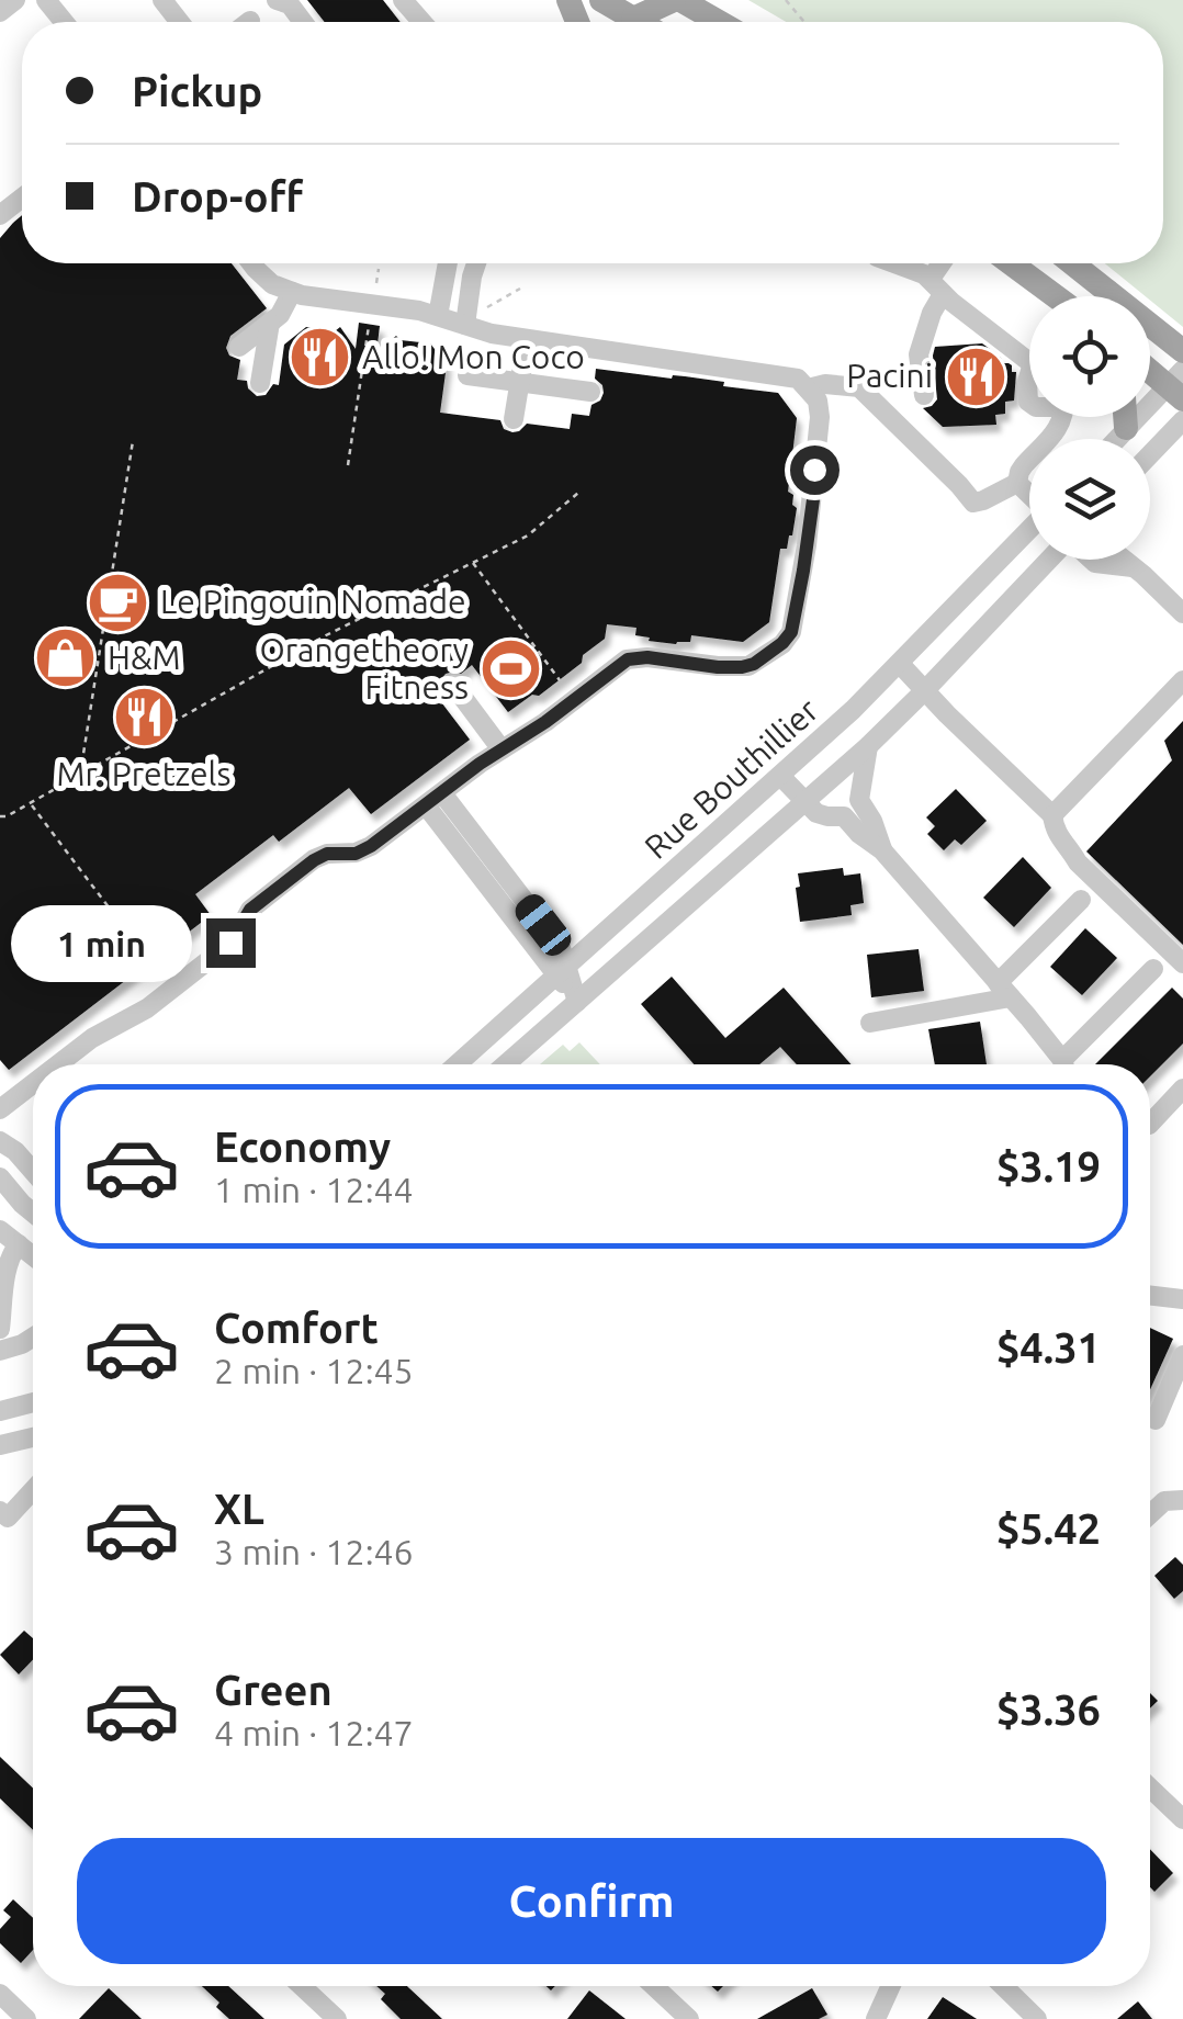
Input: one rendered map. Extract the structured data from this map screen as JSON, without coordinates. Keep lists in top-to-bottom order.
{
  "streets": {
    "street": ["Rue Bouthillier"]
  },
  "places": {
    "restaurant": ["Allo! Mon Coco", "Pacini", "Mr. Pretzels"],
    "cafe": ["Le Pingouin Nomade"],
    "shop": ["H&M"],
    "sports": ["Orangetheory Fitness"]
  },
  "page": {
    "banner": ["Pickup", "Drop-off"],
    "bubble": "1 min",
    "list": [
      {
        "name": "Economy",
        "note": "1 min · 12:44",
        "value": "$3.19"
      },
      {
        "name": "Comfort",
        "note": "2 min · 12:45",
        "value": "$4.31"
      },
      {
        "name": "XL",
        "note": "3 min · 12:46",
        "value": "$5.42"
      },
      {
        "name": "Green",
        "note": "4 min · 12:47",
        "value": "$3.36"
      }
    ],
    "buttons": "Confirm"
  }
}
